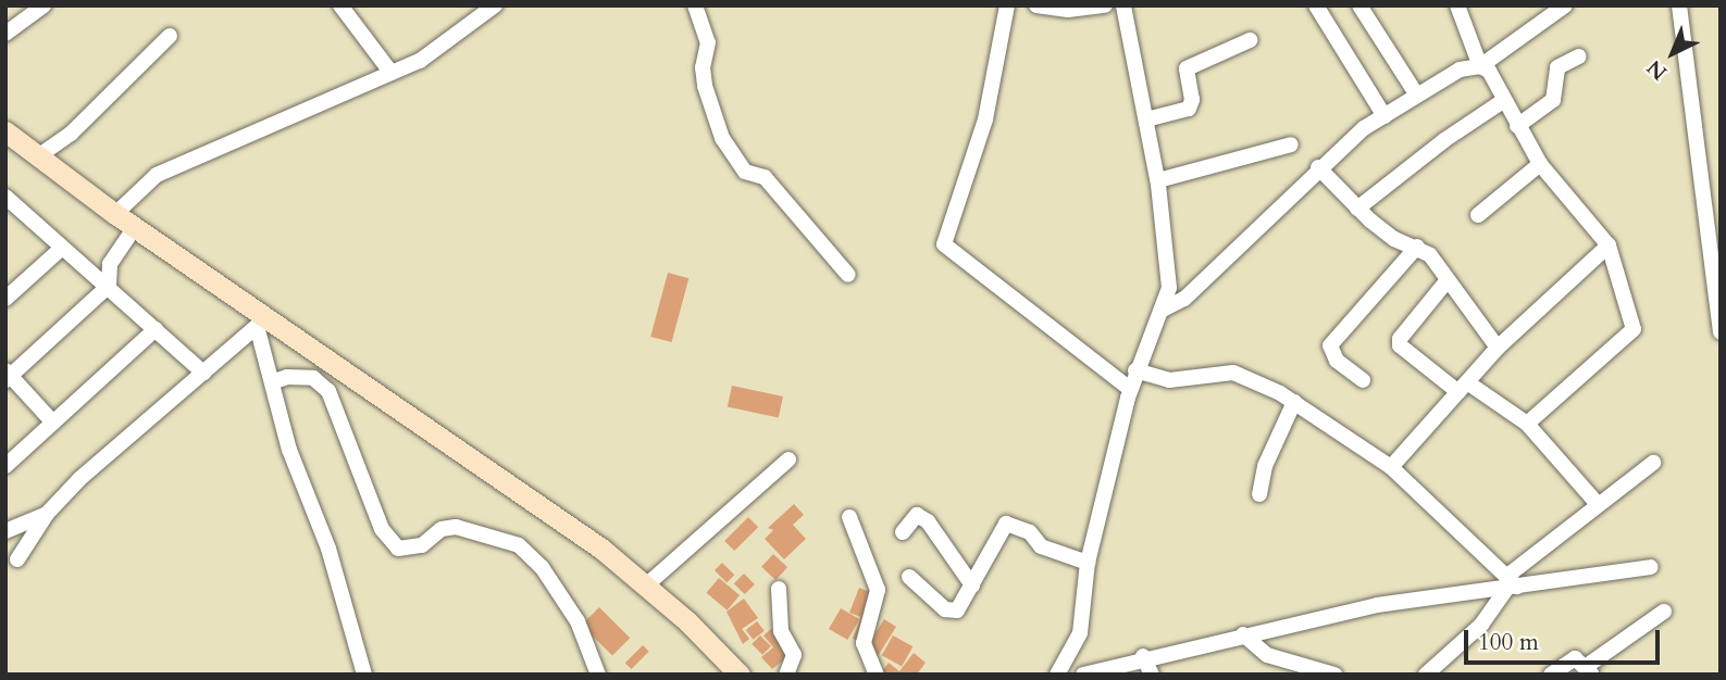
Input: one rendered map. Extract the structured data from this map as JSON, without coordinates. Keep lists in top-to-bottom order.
{
  "scale_bar": "100 m",
  "north": "bottom left"
}
